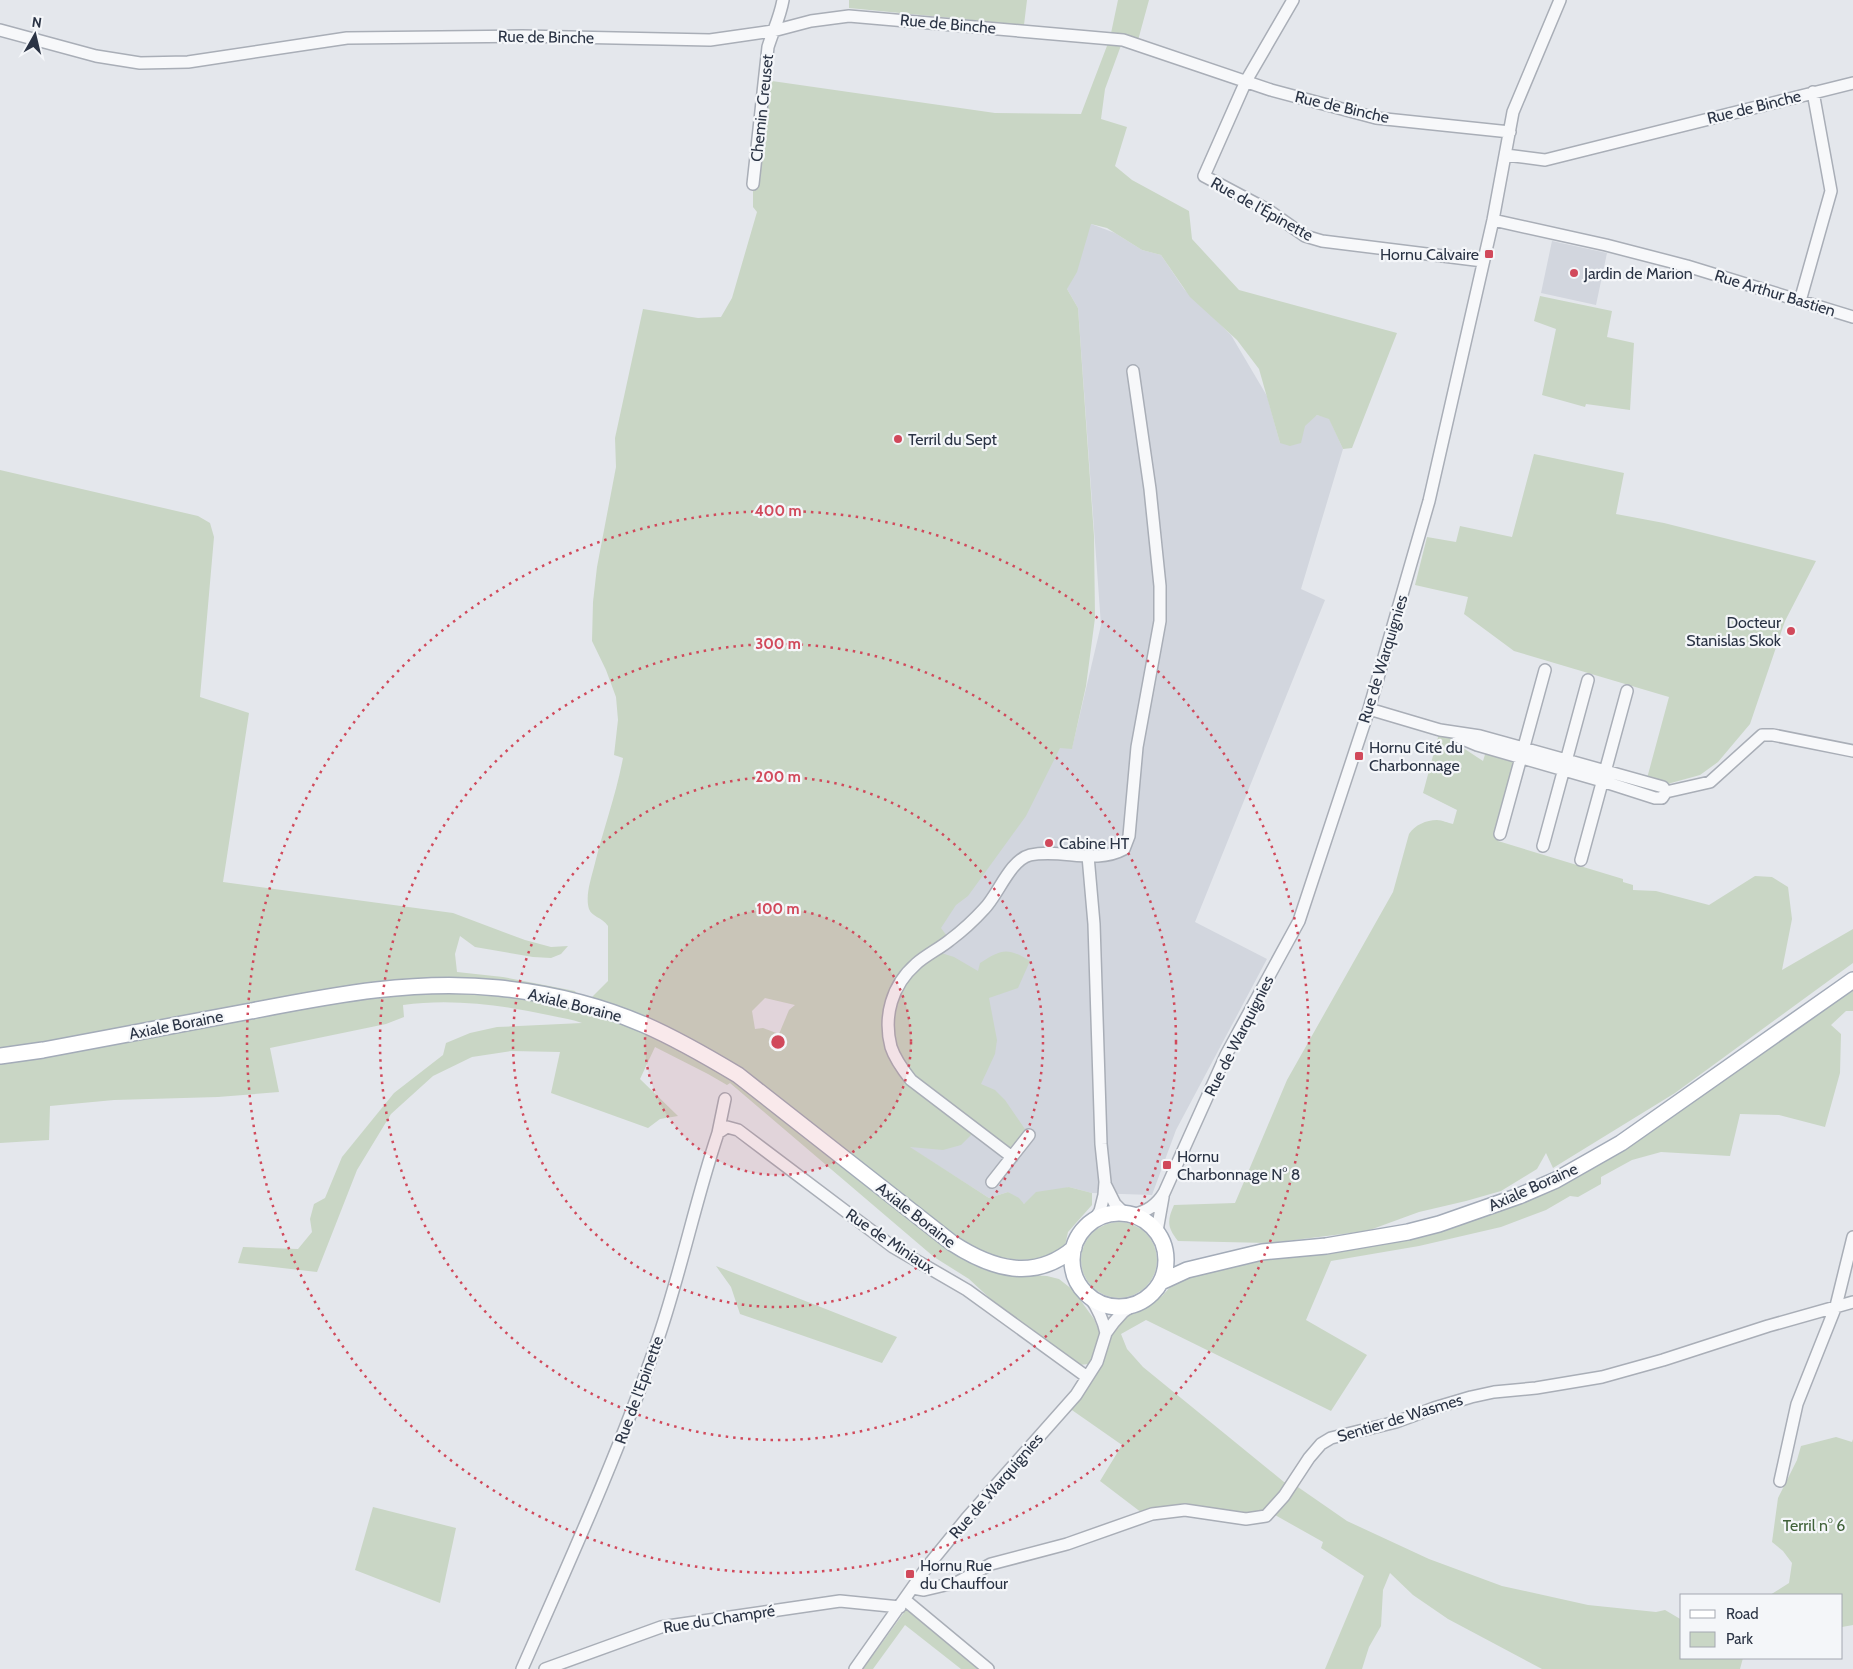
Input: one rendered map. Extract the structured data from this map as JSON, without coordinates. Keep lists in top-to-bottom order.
{
  "streets": {
    "main road": ["Axiale Boraine"],
    "street": [
      "Rue de Binche",
      "Chemin Creuset",
      "Rue de l'Épinette",
      "Rue Arthur Bastien",
      "Rue de Warquignies",
      "Rue de Miniaux",
      "Rue de l'Epinette",
      "Sentier de Wasmes",
      "Rue du Champré"
    ]
  },
  "crossings": [
    ["Rue de Binche", "Chemin Creuset"],
    ["Rue de Binche", "Rue de l'Épinette"],
    ["Rue de Binche", "Rue de Warquignies"],
    ["Rue de l'Épinette", "Rue de Warquignies"],
    ["Rue Arthur Bastien", "Rue de Warquignies"],
    ["Rue de Warquignies", "Axiale Boraine"],
    ["Rue de Warquignies", "Rue de Miniaux"],
    ["Rue de Warquignies", "Sentier de Wasmes"],
    ["Rue de Warquignies", "Rue du Champré"],
    ["Rue de Miniaux", "Rue de l'Epinette"]
  ],
  "parks": ["Terril n° 6"],
  "places": {
    "transit": [
      "Hornu Calvaire",
      "Hornu Cité du Charbonnage",
      "Hornu Charbonnage N° 8",
      "Hornu Rue du Chauffour"
    ],
    "other": [
      "Jardin de Marion",
      "Terril du Sept",
      "Docteur Stanislas Skok",
      "Cabine HT"
    ]
  },
  "legend": ["Road", "Park"],
  "north": "top",
  "rings": [
    "400 m",
    "300 m",
    "200 m",
    "100 m"
  ]
}
